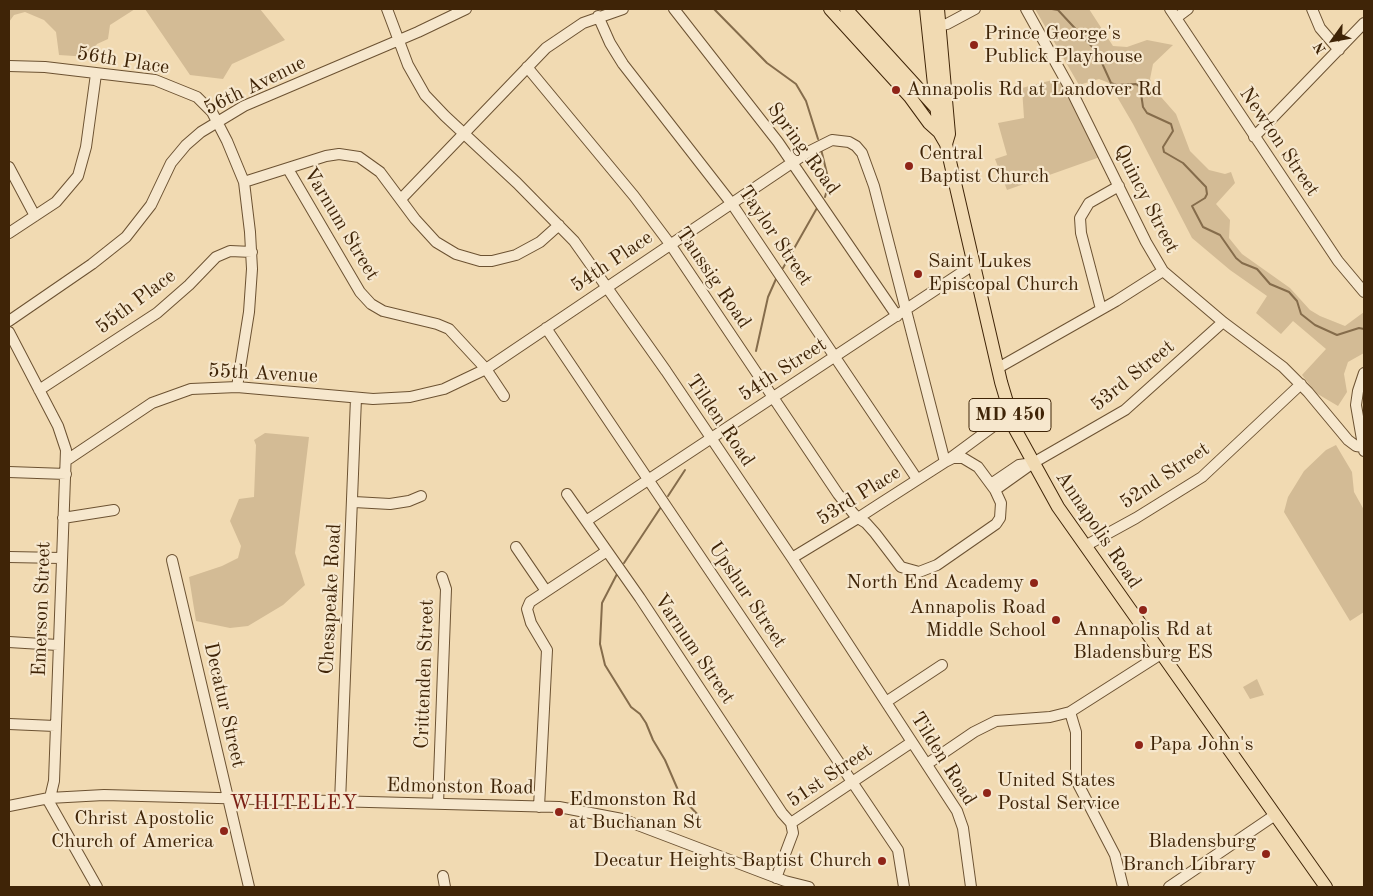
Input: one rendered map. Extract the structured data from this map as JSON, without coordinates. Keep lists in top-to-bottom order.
{
  "streets": {
    "main road": ["MD 450", "Annapolis Road"],
    "street": [
      "56th Place",
      "56th Avenue",
      "Newton Street",
      "Spring Road",
      "Quincy Street",
      "Varnum Street",
      "Taylor Street",
      "54th Place",
      "Taussig Road",
      "55th Place",
      "54th Street",
      "55th Avenue",
      "53rd Street",
      "Tilden Road",
      "52nd Street",
      "53rd Place",
      "Upshur Street",
      "Chesapeake Road",
      "Emerson Street",
      "Crittenden Street",
      "Decatur Street",
      "51st Street",
      "Edmonston Road"
    ]
  },
  "crossings": [
    ["56th Place", "56th Avenue"],
    ["56th Avenue", "Tilden Road"],
    ["Spring Road", "54th Place"],
    ["Spring Road", "54th Street"],
    ["Quincy Street", "53rd Street"],
    ["Quincy Street", "52nd Street"],
    ["Varnum Street", "54th Place"],
    ["Varnum Street", "54th Street"],
    ["Varnum Street", "51st Street"],
    ["Taylor Street", "54th Place"],
    ["Taylor Street", "54th Street"],
    ["Taylor Street", "53rd Place"],
    ["54th Place", "Taussig Road"],
    ["54th Place", "54th Street"],
    ["54th Place", "55th Avenue"],
    ["54th Place", "Tilden Road"],
    ["54th Place", "53rd Place"],
    ["54th Place", "Upshur Street"],
    ["54th Place", "Chesapeake Road"],
    ["Taussig Road", "54th Street"],
    ["Taussig Road", "53rd Street"],
    ["Taussig Road", "53rd Place"],
    ["55th Place", "Emerson Street"],
    ["54th Street", "Tilden Road"],
    ["54th Street", "Annapolis Road"],
    ["54th Street", "Upshur Street"],
    ["55th Avenue", "Chesapeake Road"],
    ["55th Avenue", "Emerson Street"],
    ["53rd Street", "53rd Place"],
    ["53rd Street", "Annapolis Road"],
    ["MD 450", "Annapolis Road"],
    ["Tilden Road", "53rd Place"],
    ["Tilden Road", "51st Street"],
    ["52nd Street", "Annapolis Road"],
    ["53rd Place", "Annapolis Road"],
    ["Upshur Street", "51st Street"],
    ["Chesapeake Road", "Edmonston Road"],
    ["Emerson Street", "Edmonston Road"],
    ["Crittenden Street", "Edmonston Road"],
    ["Decatur Street", "Edmonston Road"],
    ["51st Street", "Edmonston Road"]
  ],
  "districts": ["WHITELEY"],
  "places": [
    "Prince George's Publick Playhouse",
    "Annapolis Rd at Landover Rd",
    "Central Baptist Church",
    "Saint Lukes Episcopal Church",
    "North End Academy",
    "Annapolis Rd at Bladensburg ES",
    "Annapolis Road Middle School",
    "Papa John's",
    "United States Postal Service",
    "Edmonston Rd at Buchanan St",
    "Christ Apostolic Church of America",
    "Bladensburg Branch Library",
    "Decatur Heights Baptist Church"
  ],
  "north": "bottom left"
}
